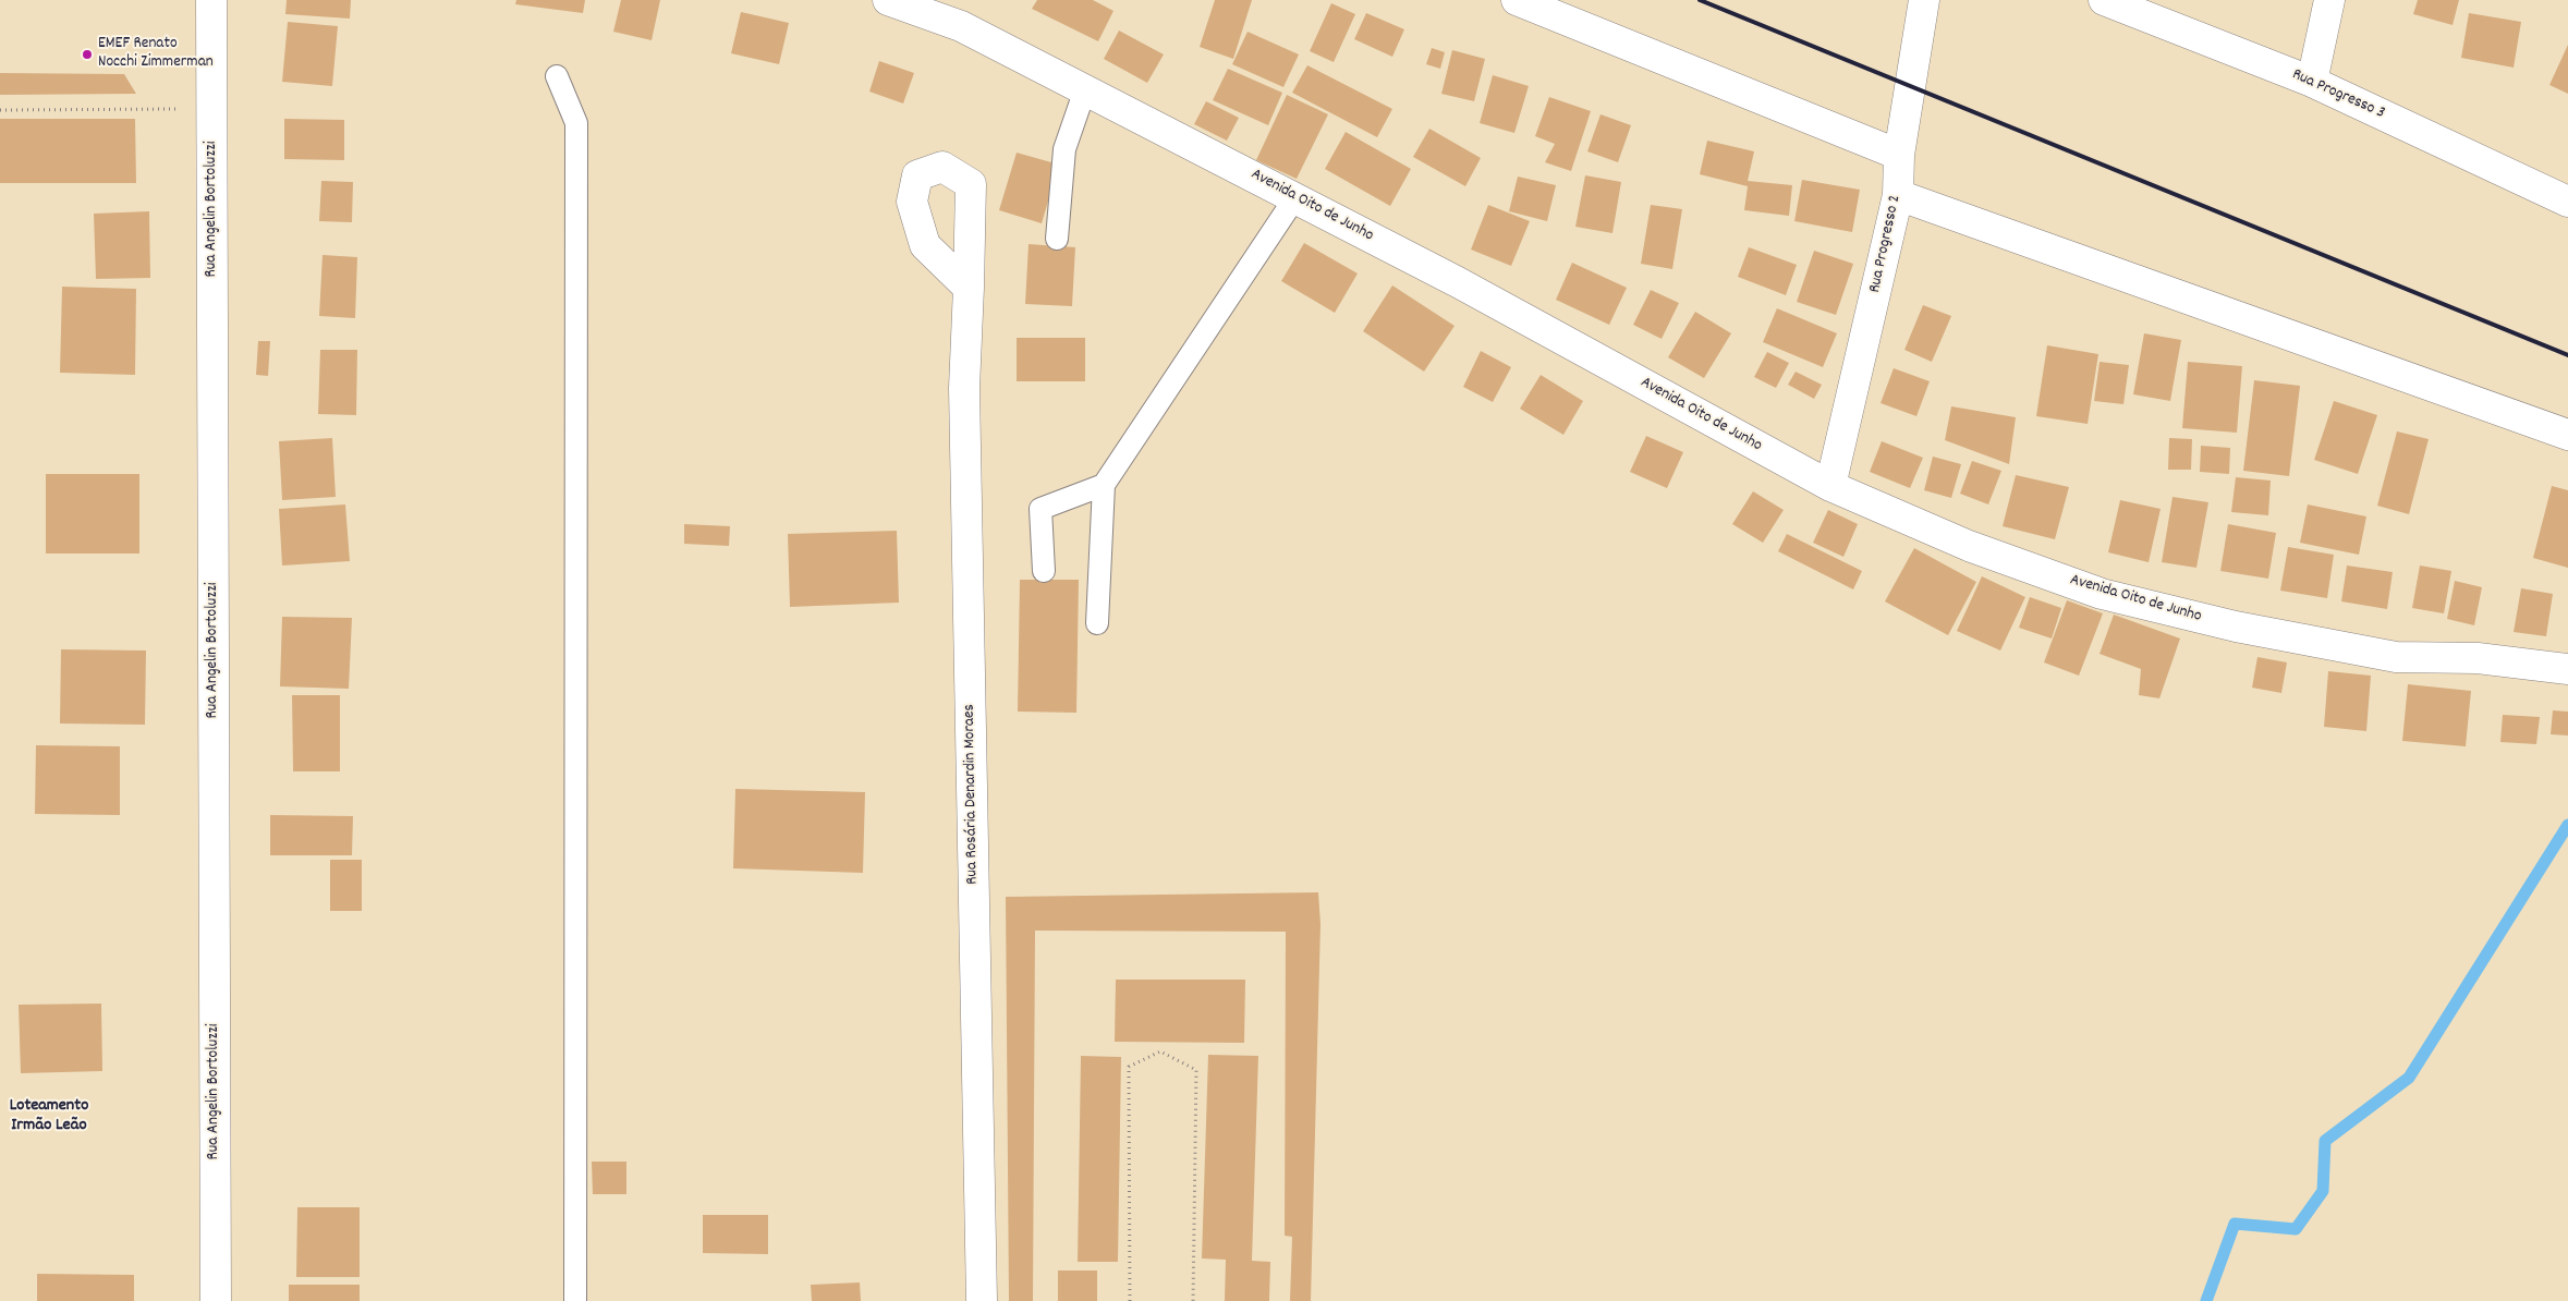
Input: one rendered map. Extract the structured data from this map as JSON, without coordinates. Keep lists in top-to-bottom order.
{
  "streets": {
    "street": [
      "Rua Progresso 3",
      "Avenida Oito de Junho",
      "Rua Angelin Bortoluzzi",
      "Rua Progresso 2",
      "Rua Rosária Denardin Moraes"
    ]
  },
  "crossings": [
    ["Avenida Oito de Junho", "Rua Progresso 2"]
  ],
  "districts": ["Loteamento Irmão Leão"],
  "places": ["EMEF Renato Nocchi Zimmerman"]
}
